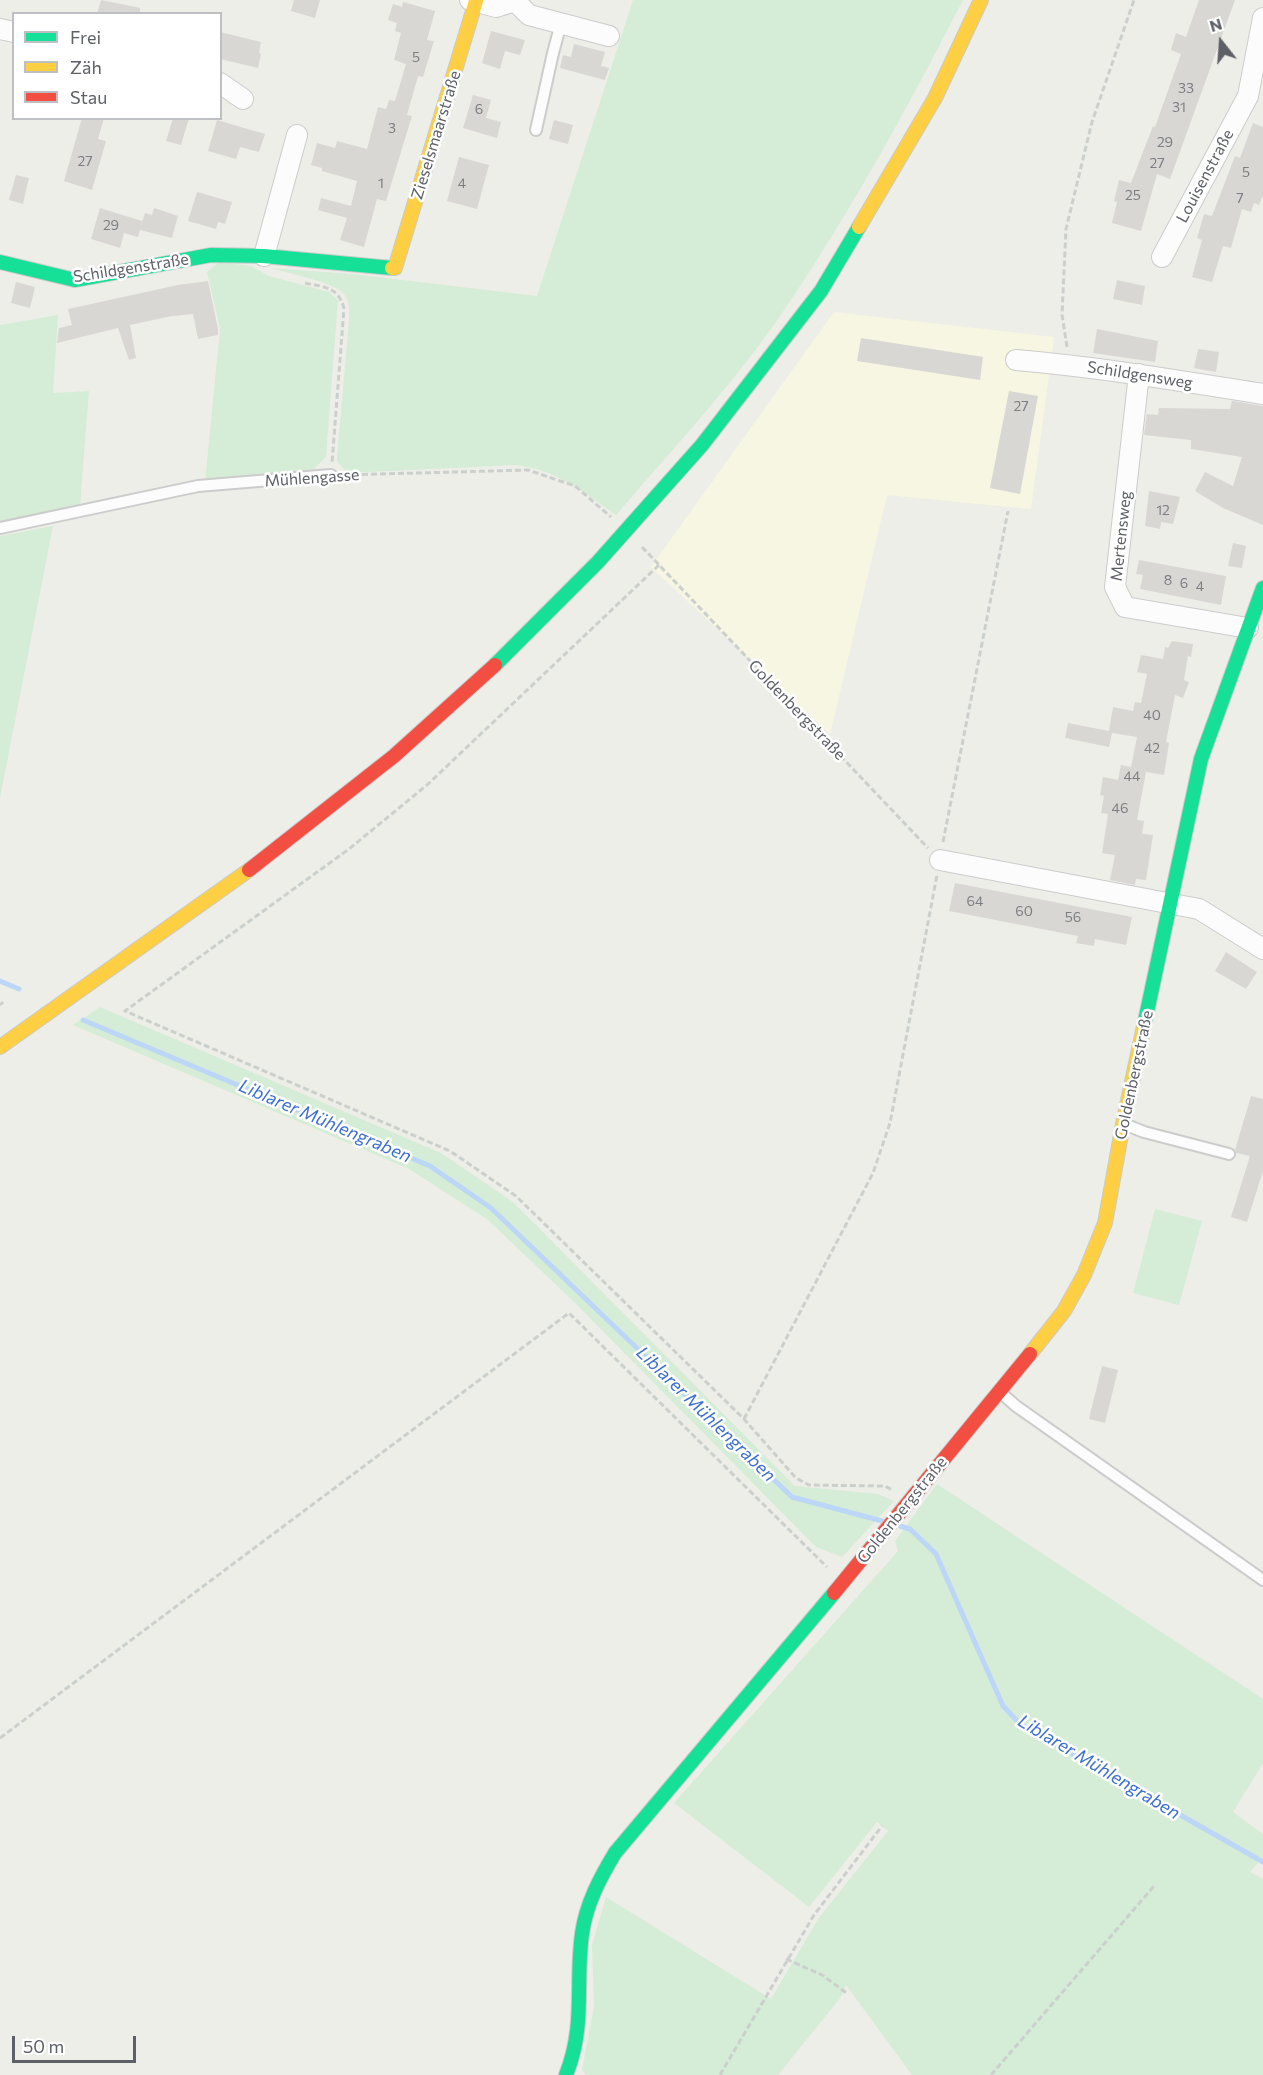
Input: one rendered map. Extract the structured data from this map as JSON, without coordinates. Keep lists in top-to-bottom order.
{
  "streets": {
    "street": [
      "Zieselsmaarstraße",
      "Louisenstraße",
      "Schildgenstraße",
      "Schildgensweg",
      "Mertensweg",
      "Goldenbergstraße"
    ],
    "lane": ["Mühlengasse"]
  },
  "crossings": [
    ["Zieselsmaarstraße", "Schildgenstraße"],
    ["Schildgensweg", "Mertensweg"],
    ["Mertensweg", "Goldenbergstraße"]
  ],
  "water": ["Liblarer Mühlengraben"],
  "house_numbers": [
    "5",
    "33",
    "31",
    "6",
    "3",
    "29",
    "27",
    "27",
    "5",
    "1",
    "4",
    "25",
    "7",
    "29",
    "27",
    "12",
    "8",
    "6",
    "4",
    "40",
    "42",
    "44",
    "46",
    "64",
    "60",
    "56"
  ],
  "legend": ["Frei", "Zäh", "Stau"],
  "scale_bar": "50 m",
  "north": "top"
}
